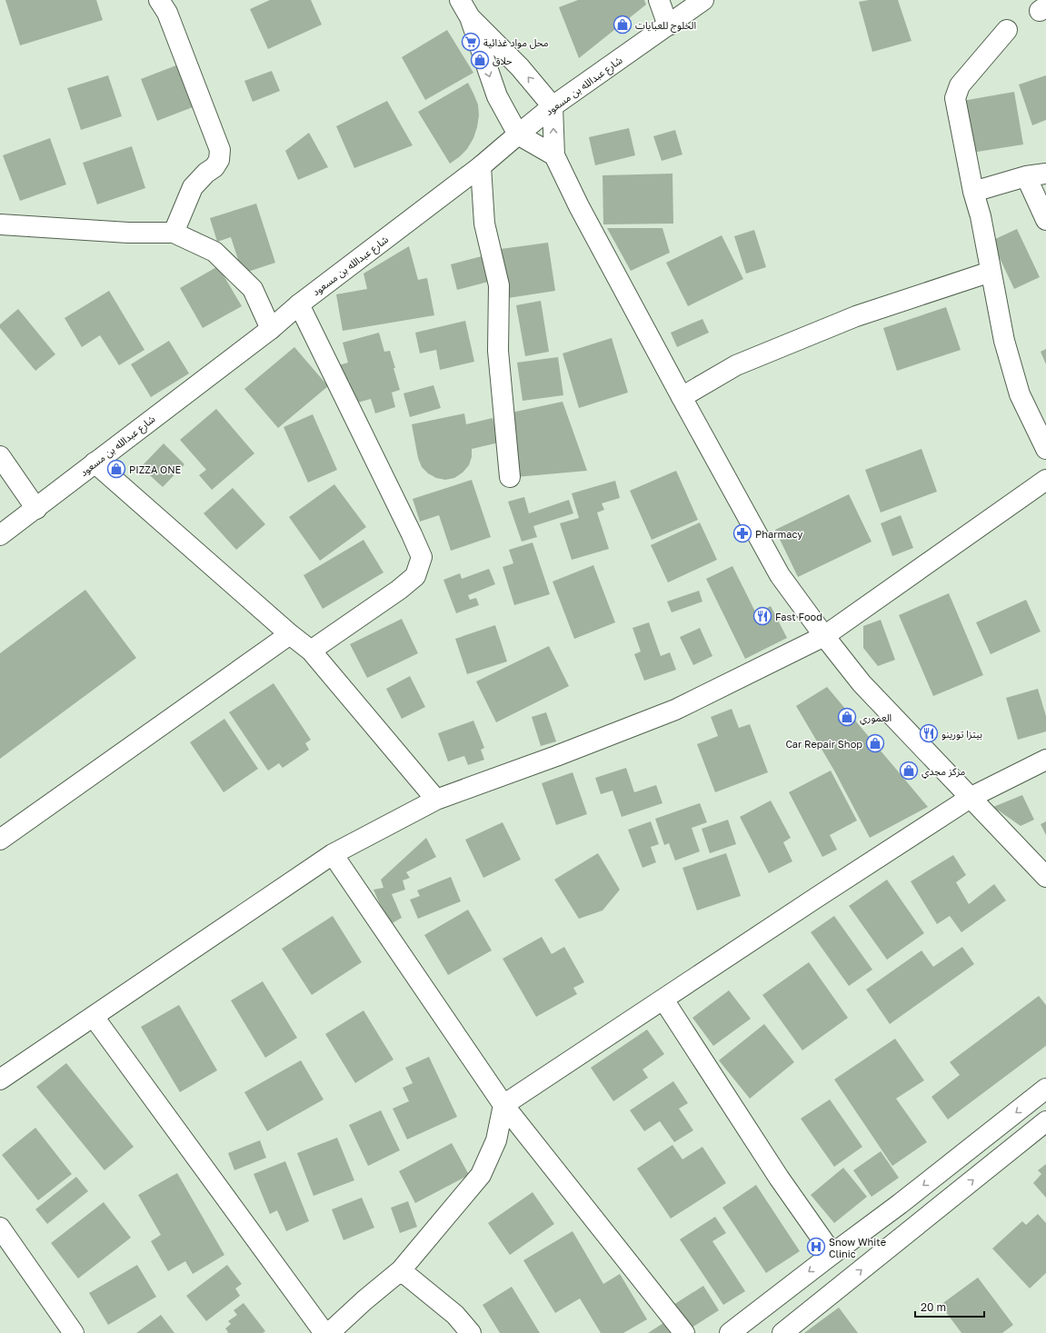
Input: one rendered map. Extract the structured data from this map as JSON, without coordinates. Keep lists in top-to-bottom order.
{
  "streets": {
    "street": ["شارع عبدالله بن مسعود"]
  },
  "places": {
    "shop": [
      "الخلوج للعبايات",
      "حلاق",
      "PIZZA ONE",
      "العموري",
      "Car Repair Shop",
      "مركز مجدي"
    ],
    "supermarket": ["محل مواد غذائية"],
    "pharmacy": ["Pharmacy"],
    "restaurant": ["Fast Food", "بيتزا تورينو"],
    "hospital": ["Snow White Clinic"]
  },
  "scale_bar": "20 m"
}
